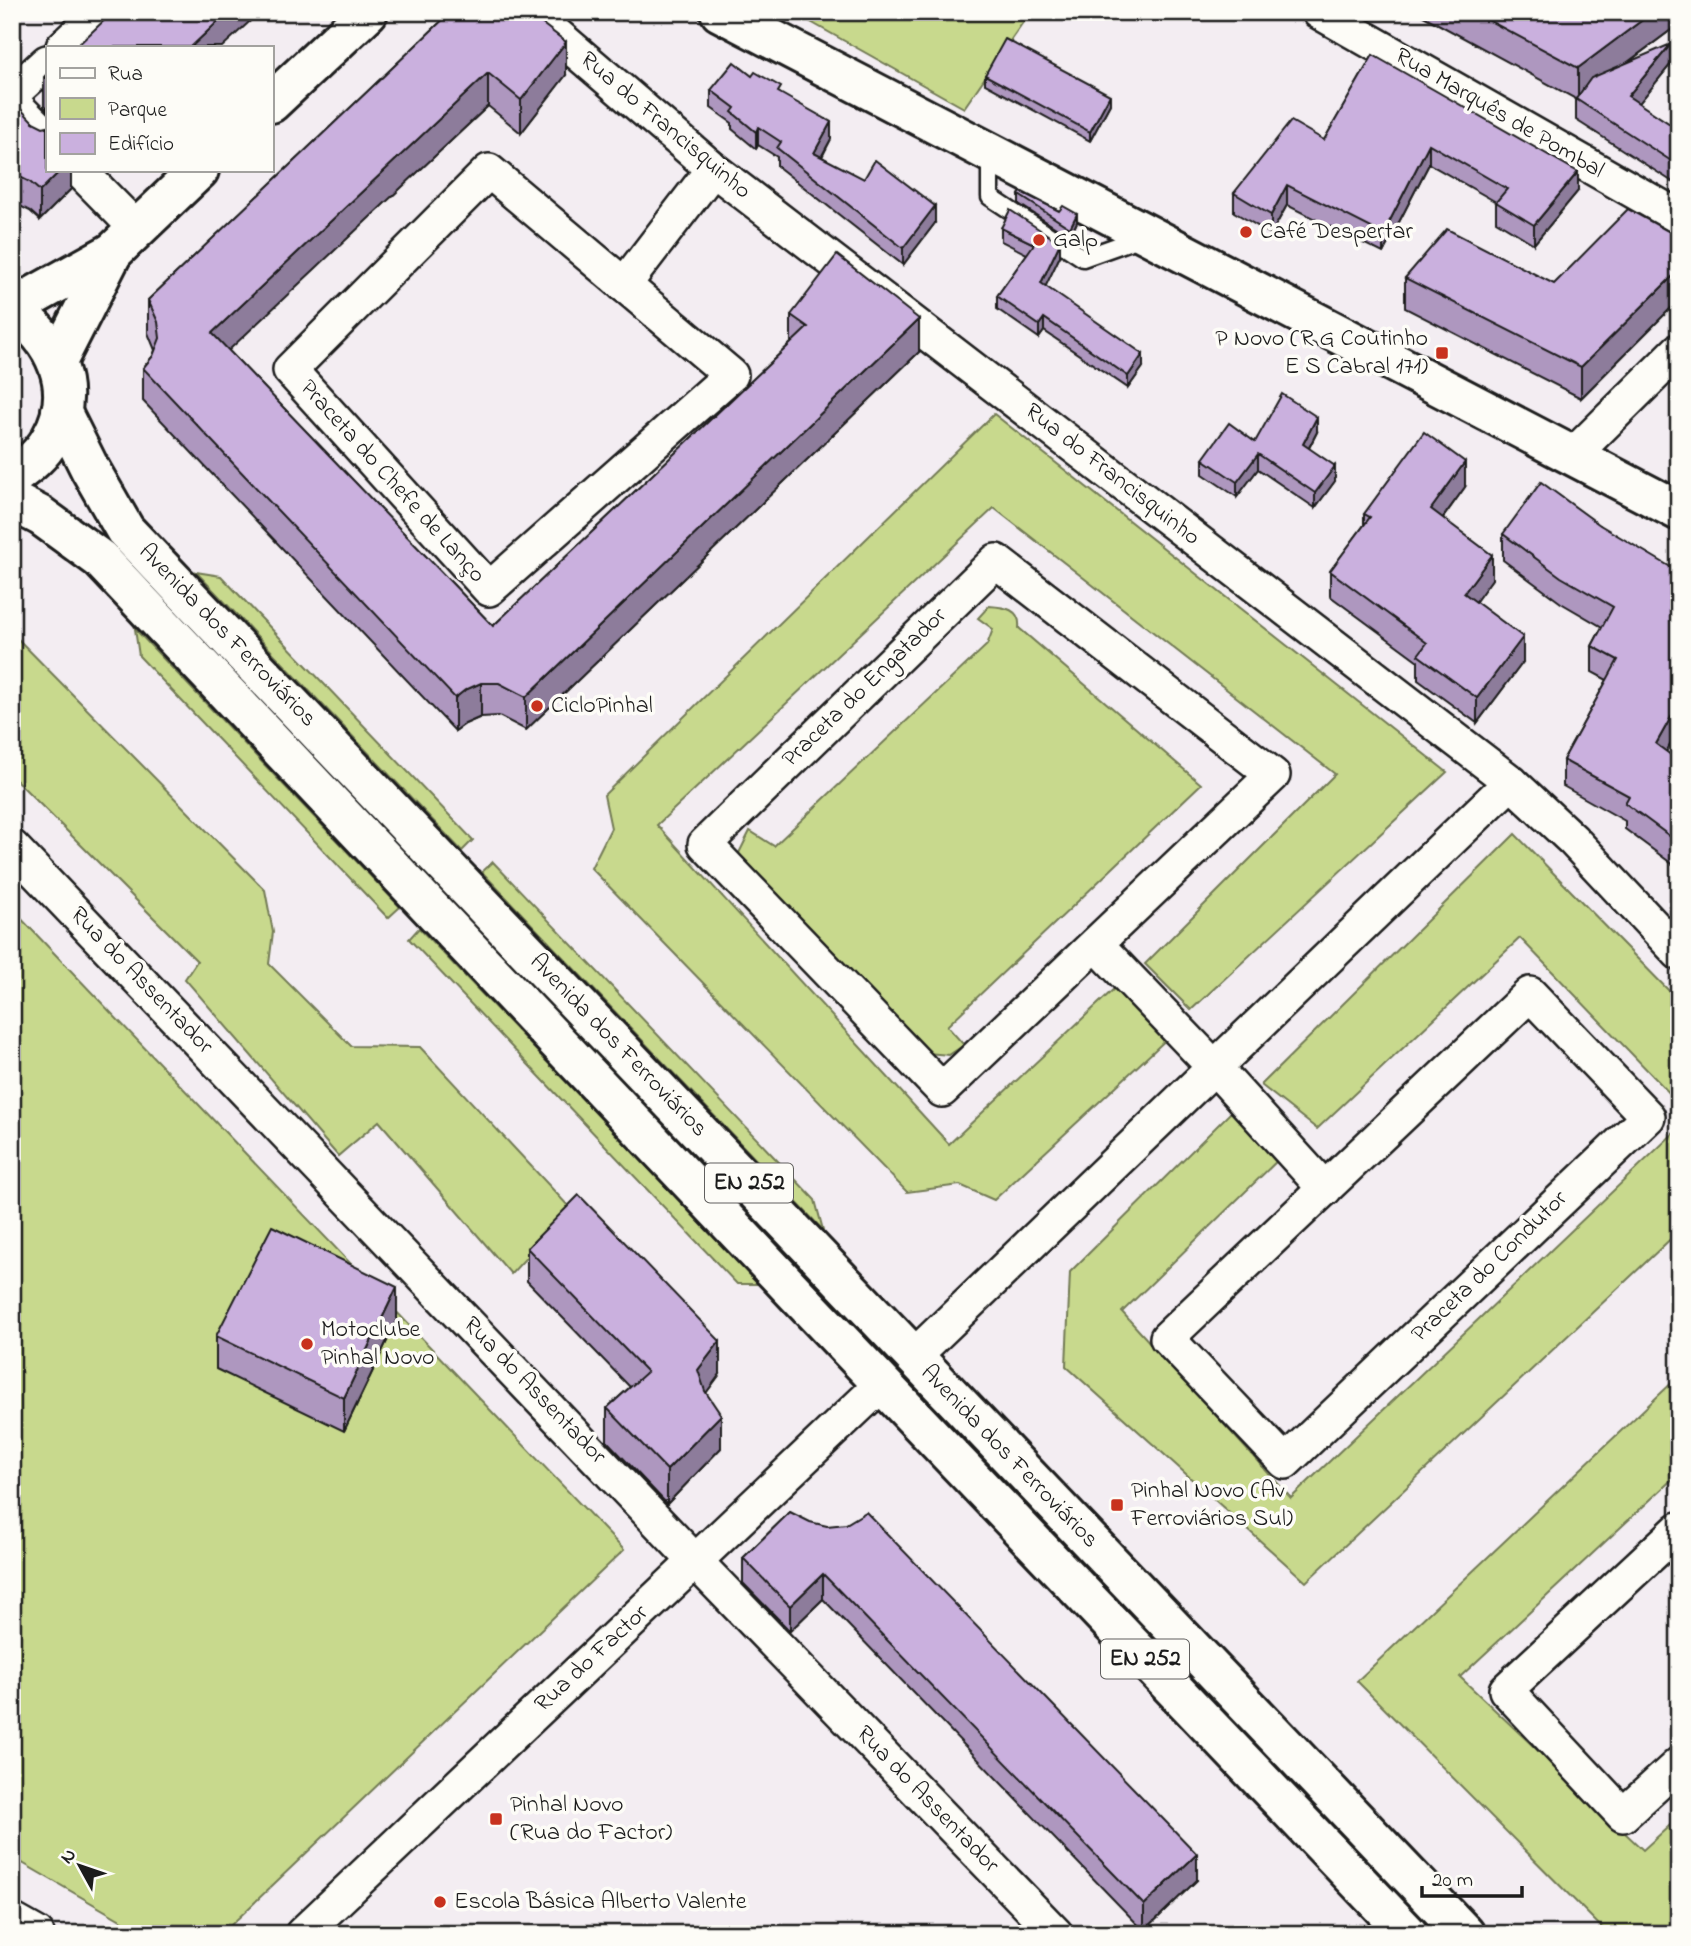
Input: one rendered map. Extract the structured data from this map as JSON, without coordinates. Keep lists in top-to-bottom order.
{
  "streets": {
    "main road": ["Avenida dos Ferroviários", "EN 252"],
    "street": [
      "Rua Marquês de Pombal",
      "Rua do Francisquinho",
      "Praceta do Chefe de Lanço",
      "Praceta do Engatador",
      "Rua do Assentador",
      "Praceta do Condutor",
      "Rua do Factor"
    ]
  },
  "crossings": [
    ["Avenida dos Ferroviários", "Rua do Factor"],
    ["Rua do Assentador", "Rua do Factor"]
  ],
  "places": {
    "other": [
      "Café Despertar",
      "Galp",
      "CicloPinhal",
      "Motoclube Pinhal Novo",
      "Escola Básica Alberto Valente"
    ],
    "transit": ["P Novo (R G Coutinho E S Cabral 171)", "Pinhal Novo (Av Ferroviários Sul)", "Pinhal Novo (Rua do Factor)"]
  },
  "legend": ["Rua", "Parque", "Edifício"],
  "scale_bar": "20 m",
  "north": "top left"
}
